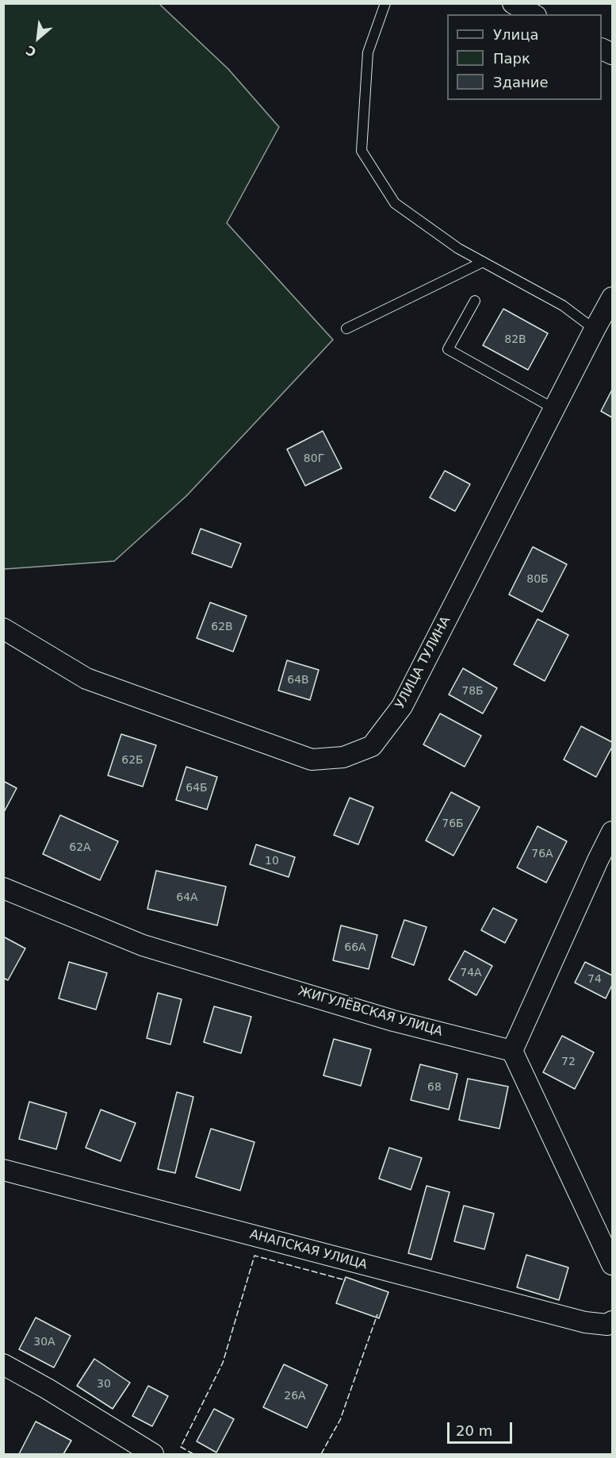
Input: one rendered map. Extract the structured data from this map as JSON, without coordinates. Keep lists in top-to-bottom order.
{
  "streets": {
    "street": ["УЛИЦА ТУЛИНА", "ЖИГУЛЁВСКАЯ УЛИЦА", "АНАПСКАЯ УЛИЦА"]
  },
  "house_numbers": [
    "82В",
    "80Г",
    "80Б",
    "62В",
    "64В",
    "78Б",
    "62Б",
    "64Б",
    "76Б",
    "62А",
    "76А",
    "10",
    "64А",
    "66А",
    "74А",
    "74",
    "72",
    "68",
    "30А",
    "30",
    "26А"
  ],
  "legend": ["Улица", "Парк", "Здание"],
  "scale_bar": "20 m",
  "north": "bottom left"
}
